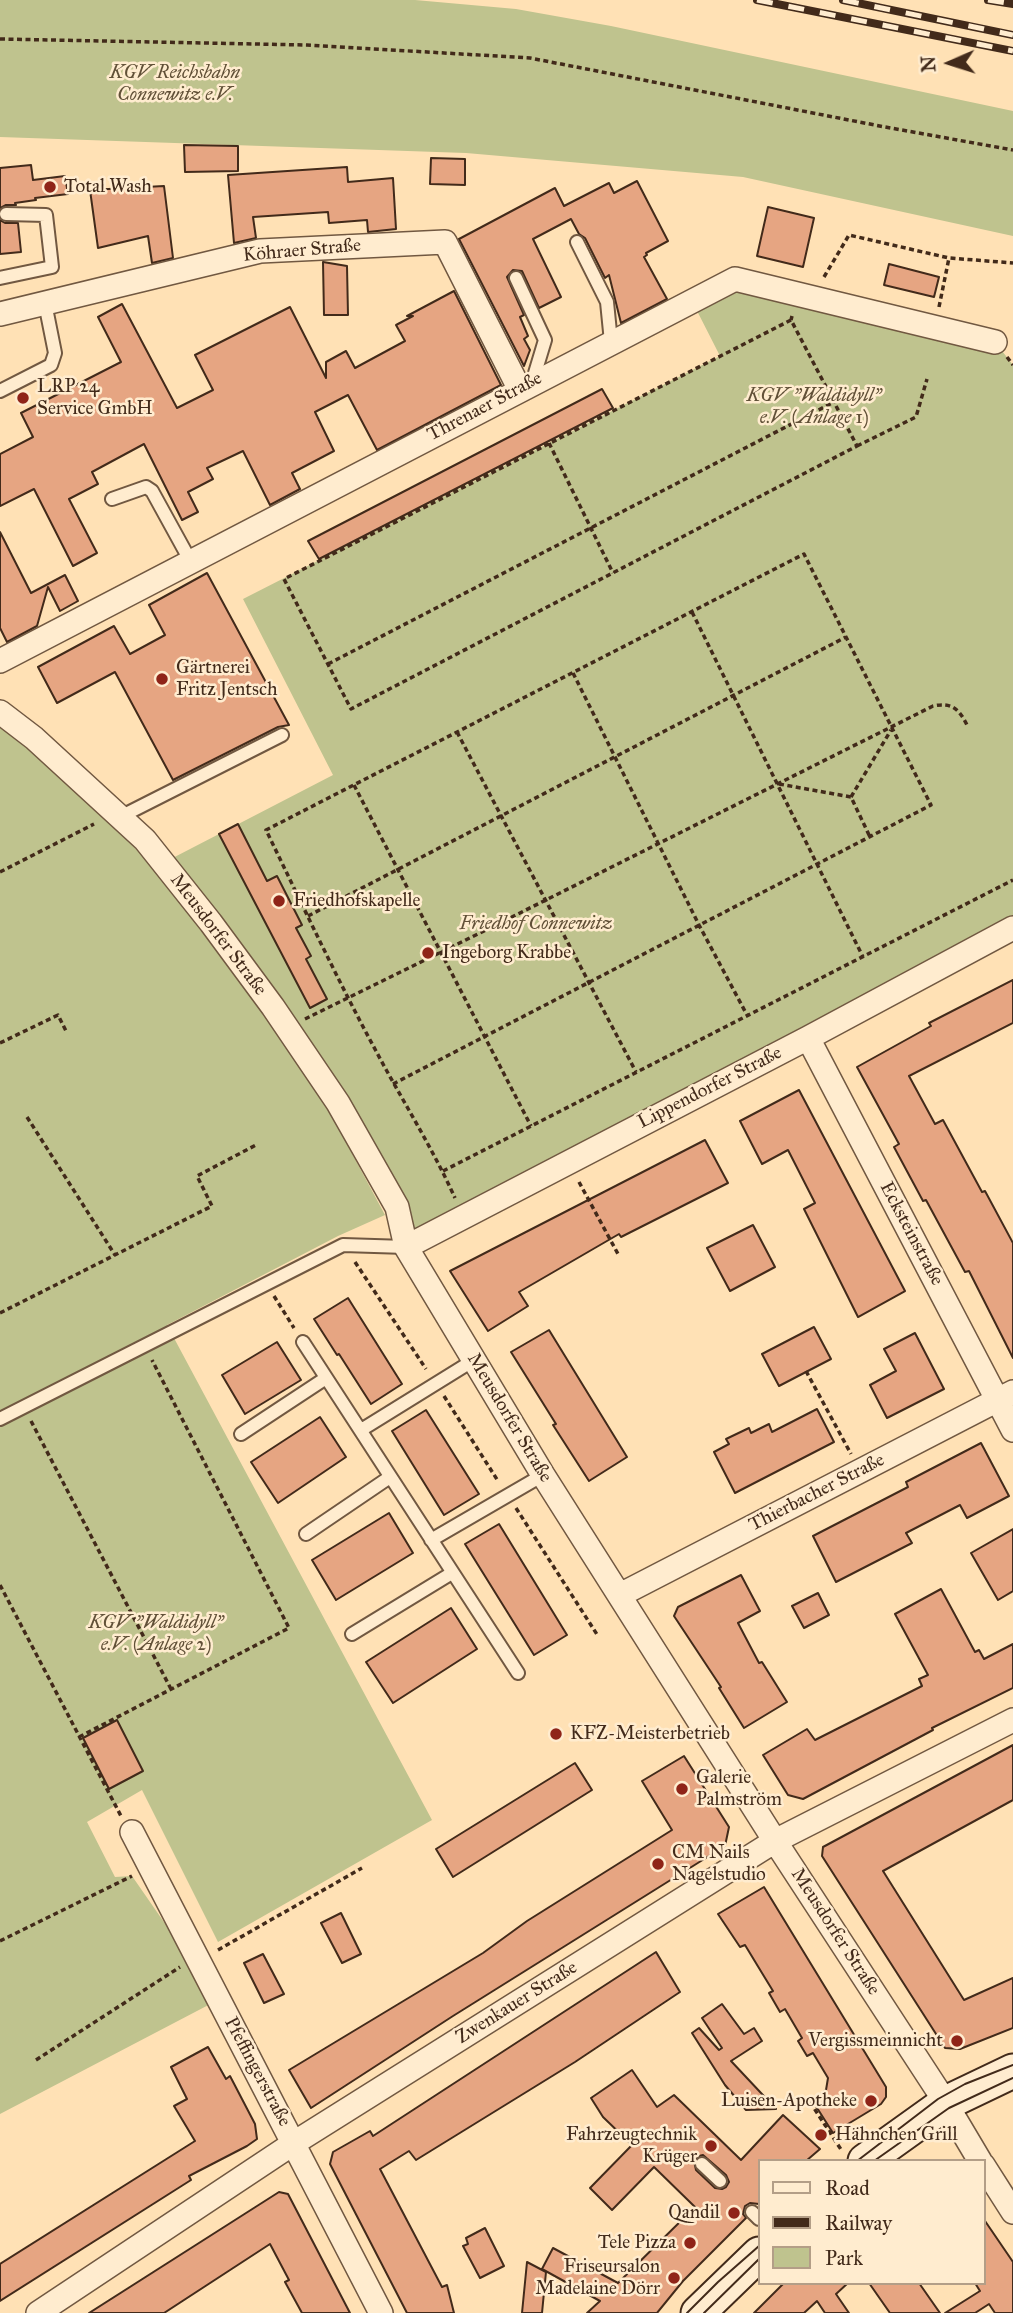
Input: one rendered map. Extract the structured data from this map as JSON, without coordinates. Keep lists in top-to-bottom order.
{
  "streets": {
    "street": [
      "Köhraer Straße",
      "Threnaer Straße",
      "Meusdorfer Straße",
      "Lippendorfer Straße",
      "Ecksteinstraße",
      "Thierbacher Straße",
      "Zwenkauer Straße",
      "Pfeffingerstraße"
    ]
  },
  "crossings": [
    ["Köhraer Straße", "Threnaer Straße"],
    ["Meusdorfer Straße", "Lippendorfer Straße"],
    ["Meusdorfer Straße", "Thierbacher Straße"],
    ["Meusdorfer Straße", "Zwenkauer Straße"],
    ["Lippendorfer Straße", "Ecksteinstraße"],
    ["Ecksteinstraße", "Thierbacher Straße"],
    ["Zwenkauer Straße", "Pfeffingerstraße"]
  ],
  "parks": [
    "KGV Reichsbahn Connewitz e.V.",
    "KGV \"Waldidyll\" e.V. (Anlage 1)",
    "Friedhof Connewitz",
    "KGV \"Waldidyll\" e.V. (Anlage 2)"
  ],
  "places": [
    "Total Wash",
    "LRP 24 Service GmbH",
    "Gärtnerei Fritz Jentsch",
    "Friedhofskapelle",
    "Ingeborg Krabbe",
    "KFZ-Meisterbetrieb",
    "Galerie Palmström",
    "CM Nails Nagelstudio",
    "Vergissmeinnicht",
    "Luisen-Apotheke",
    "Hähnchen Grill",
    "Fahrzeugtechnik Krüger",
    "Qandil",
    "Tele Pizza",
    "Friseursalon Madelaine Dörr"
  ],
  "legend": ["Road", "Railway", "Park"],
  "north": "left"
}
